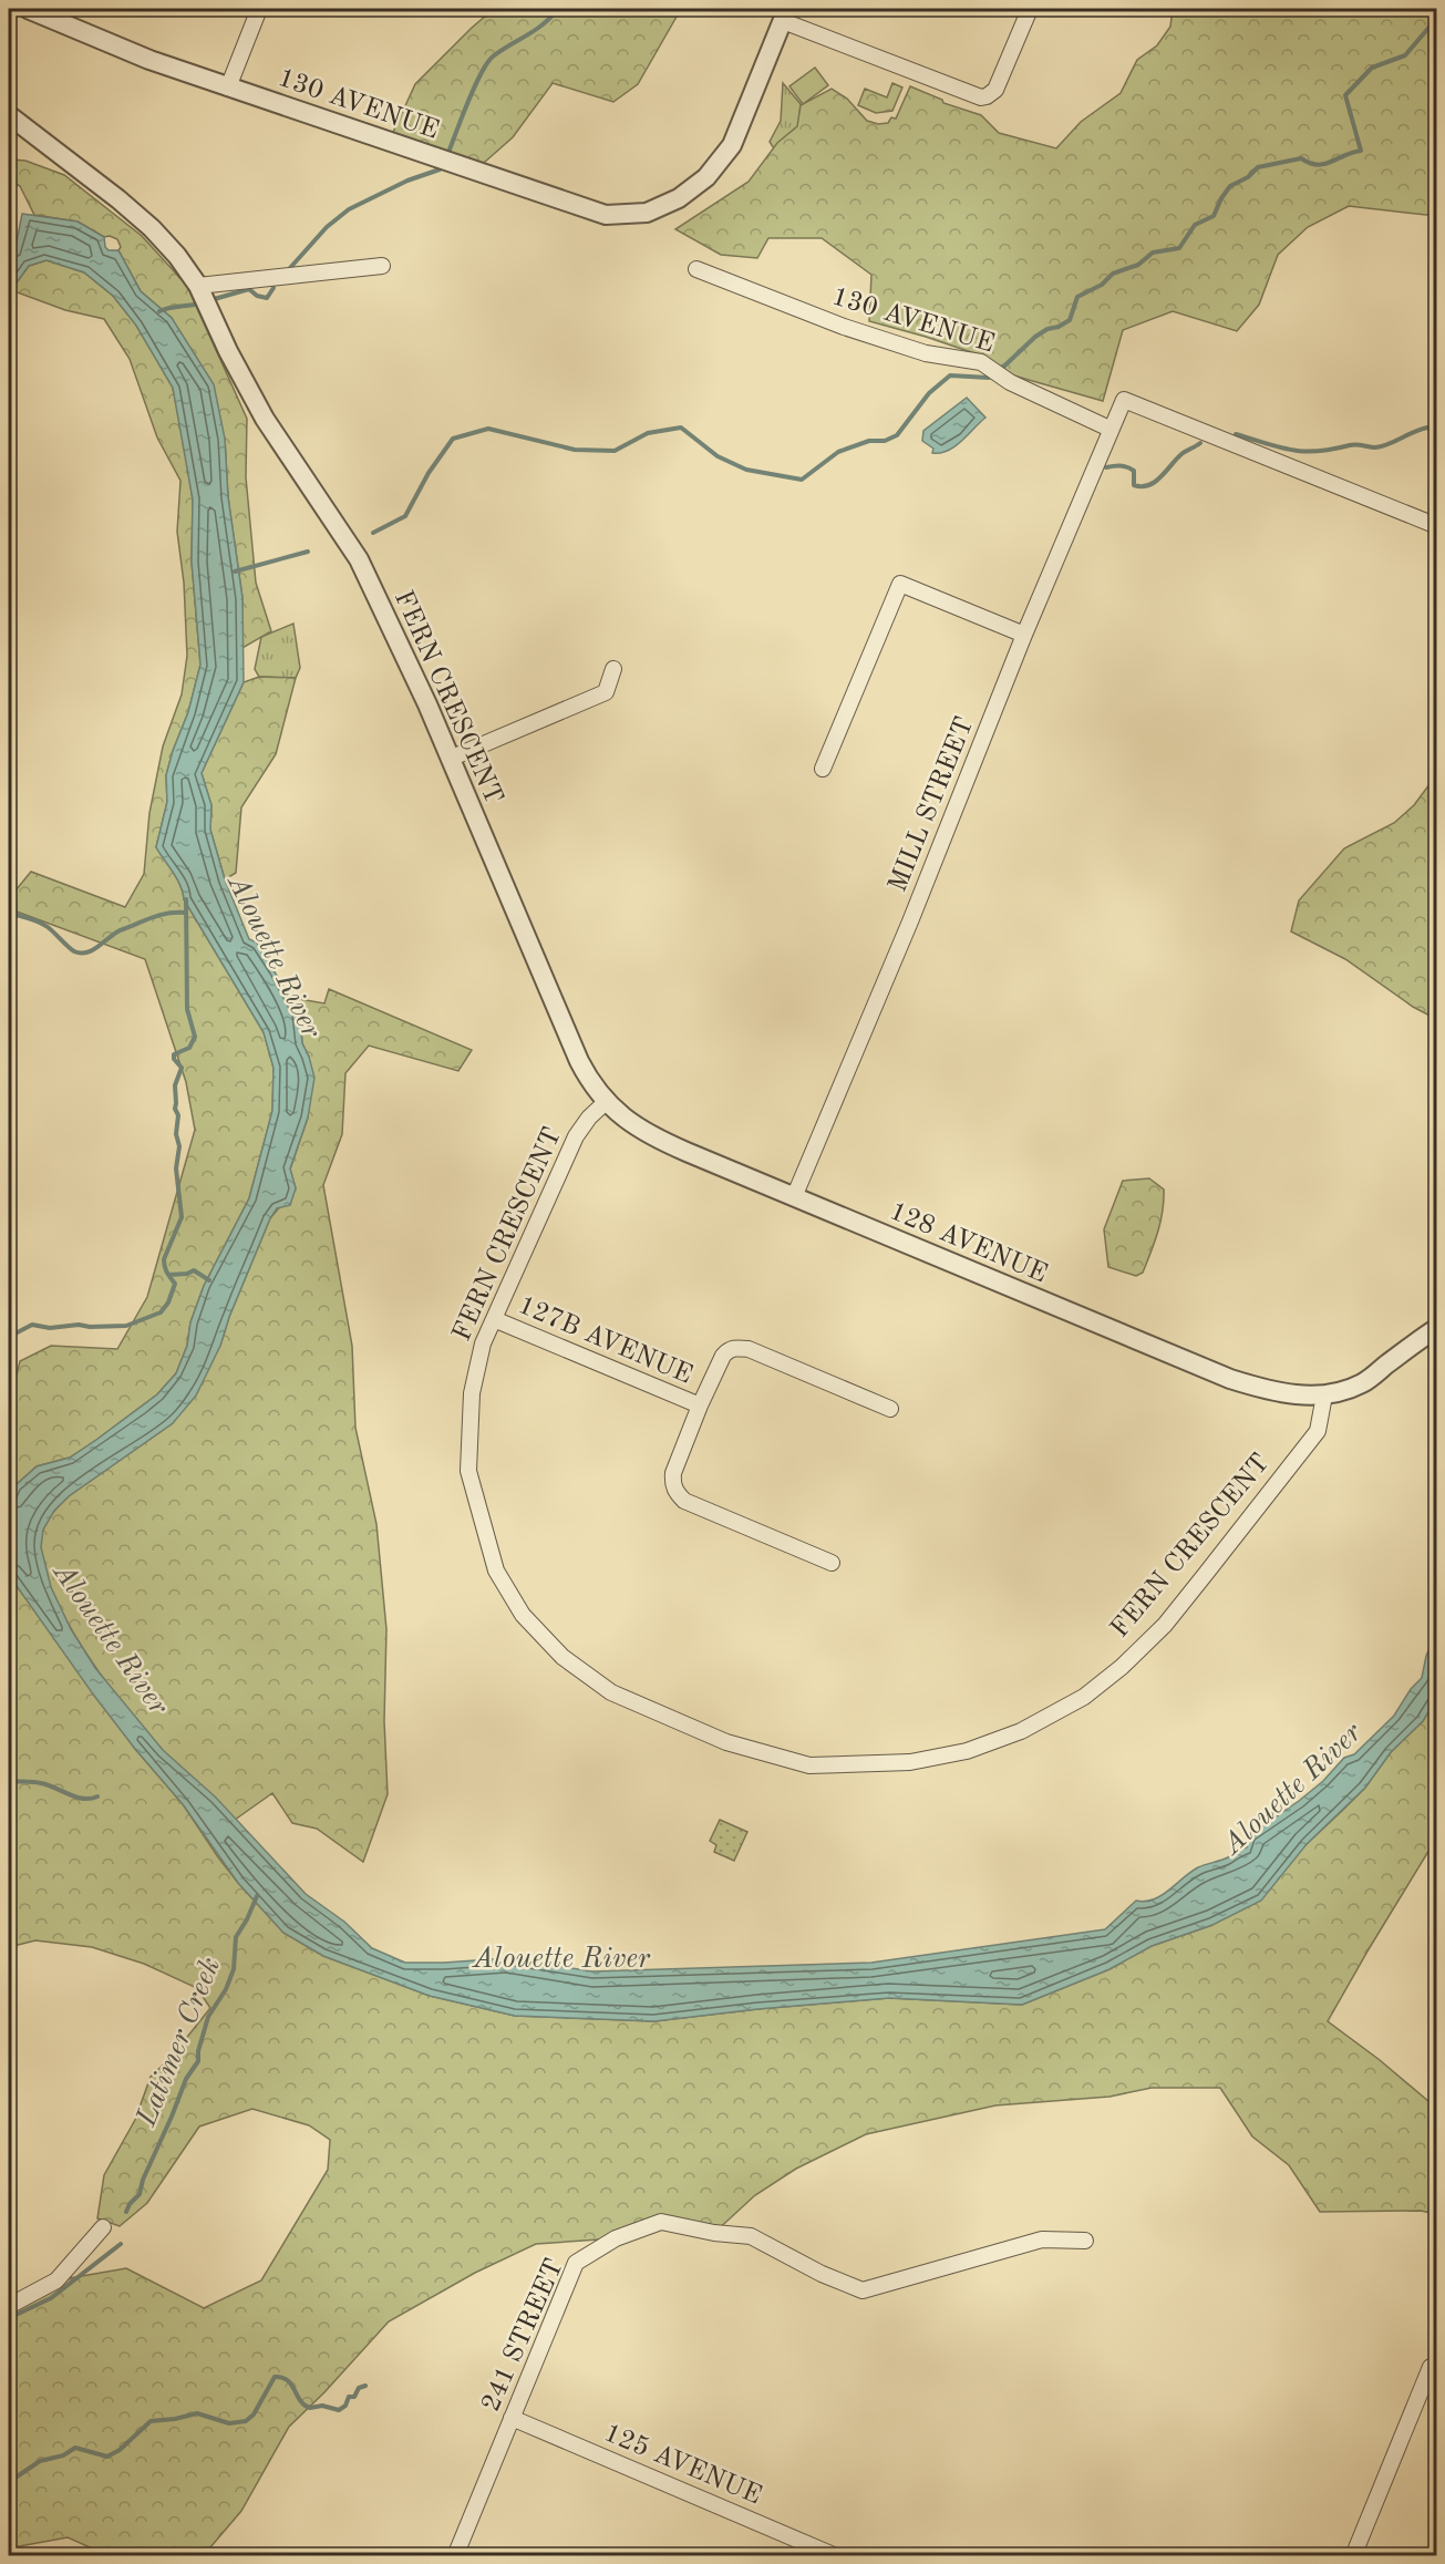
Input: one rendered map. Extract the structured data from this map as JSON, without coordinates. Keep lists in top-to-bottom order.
{
  "streets": {
    "street": [
      "130 AVENUE",
      "FERN CRESCENT",
      "MILL STREET",
      "128 AVENUE",
      "127B AVENUE",
      "241 STREET",
      "125 AVENUE"
    ]
  },
  "crossings": [
    ["130 AVENUE", "MILL STREET"],
    ["FERN CRESCENT", "128 AVENUE"],
    ["FERN CRESCENT", "127B AVENUE"],
    ["MILL STREET", "128 AVENUE"],
    ["241 STREET", "125 AVENUE"]
  ],
  "water": ["Alouette River", "Latimer Creek"]
}
